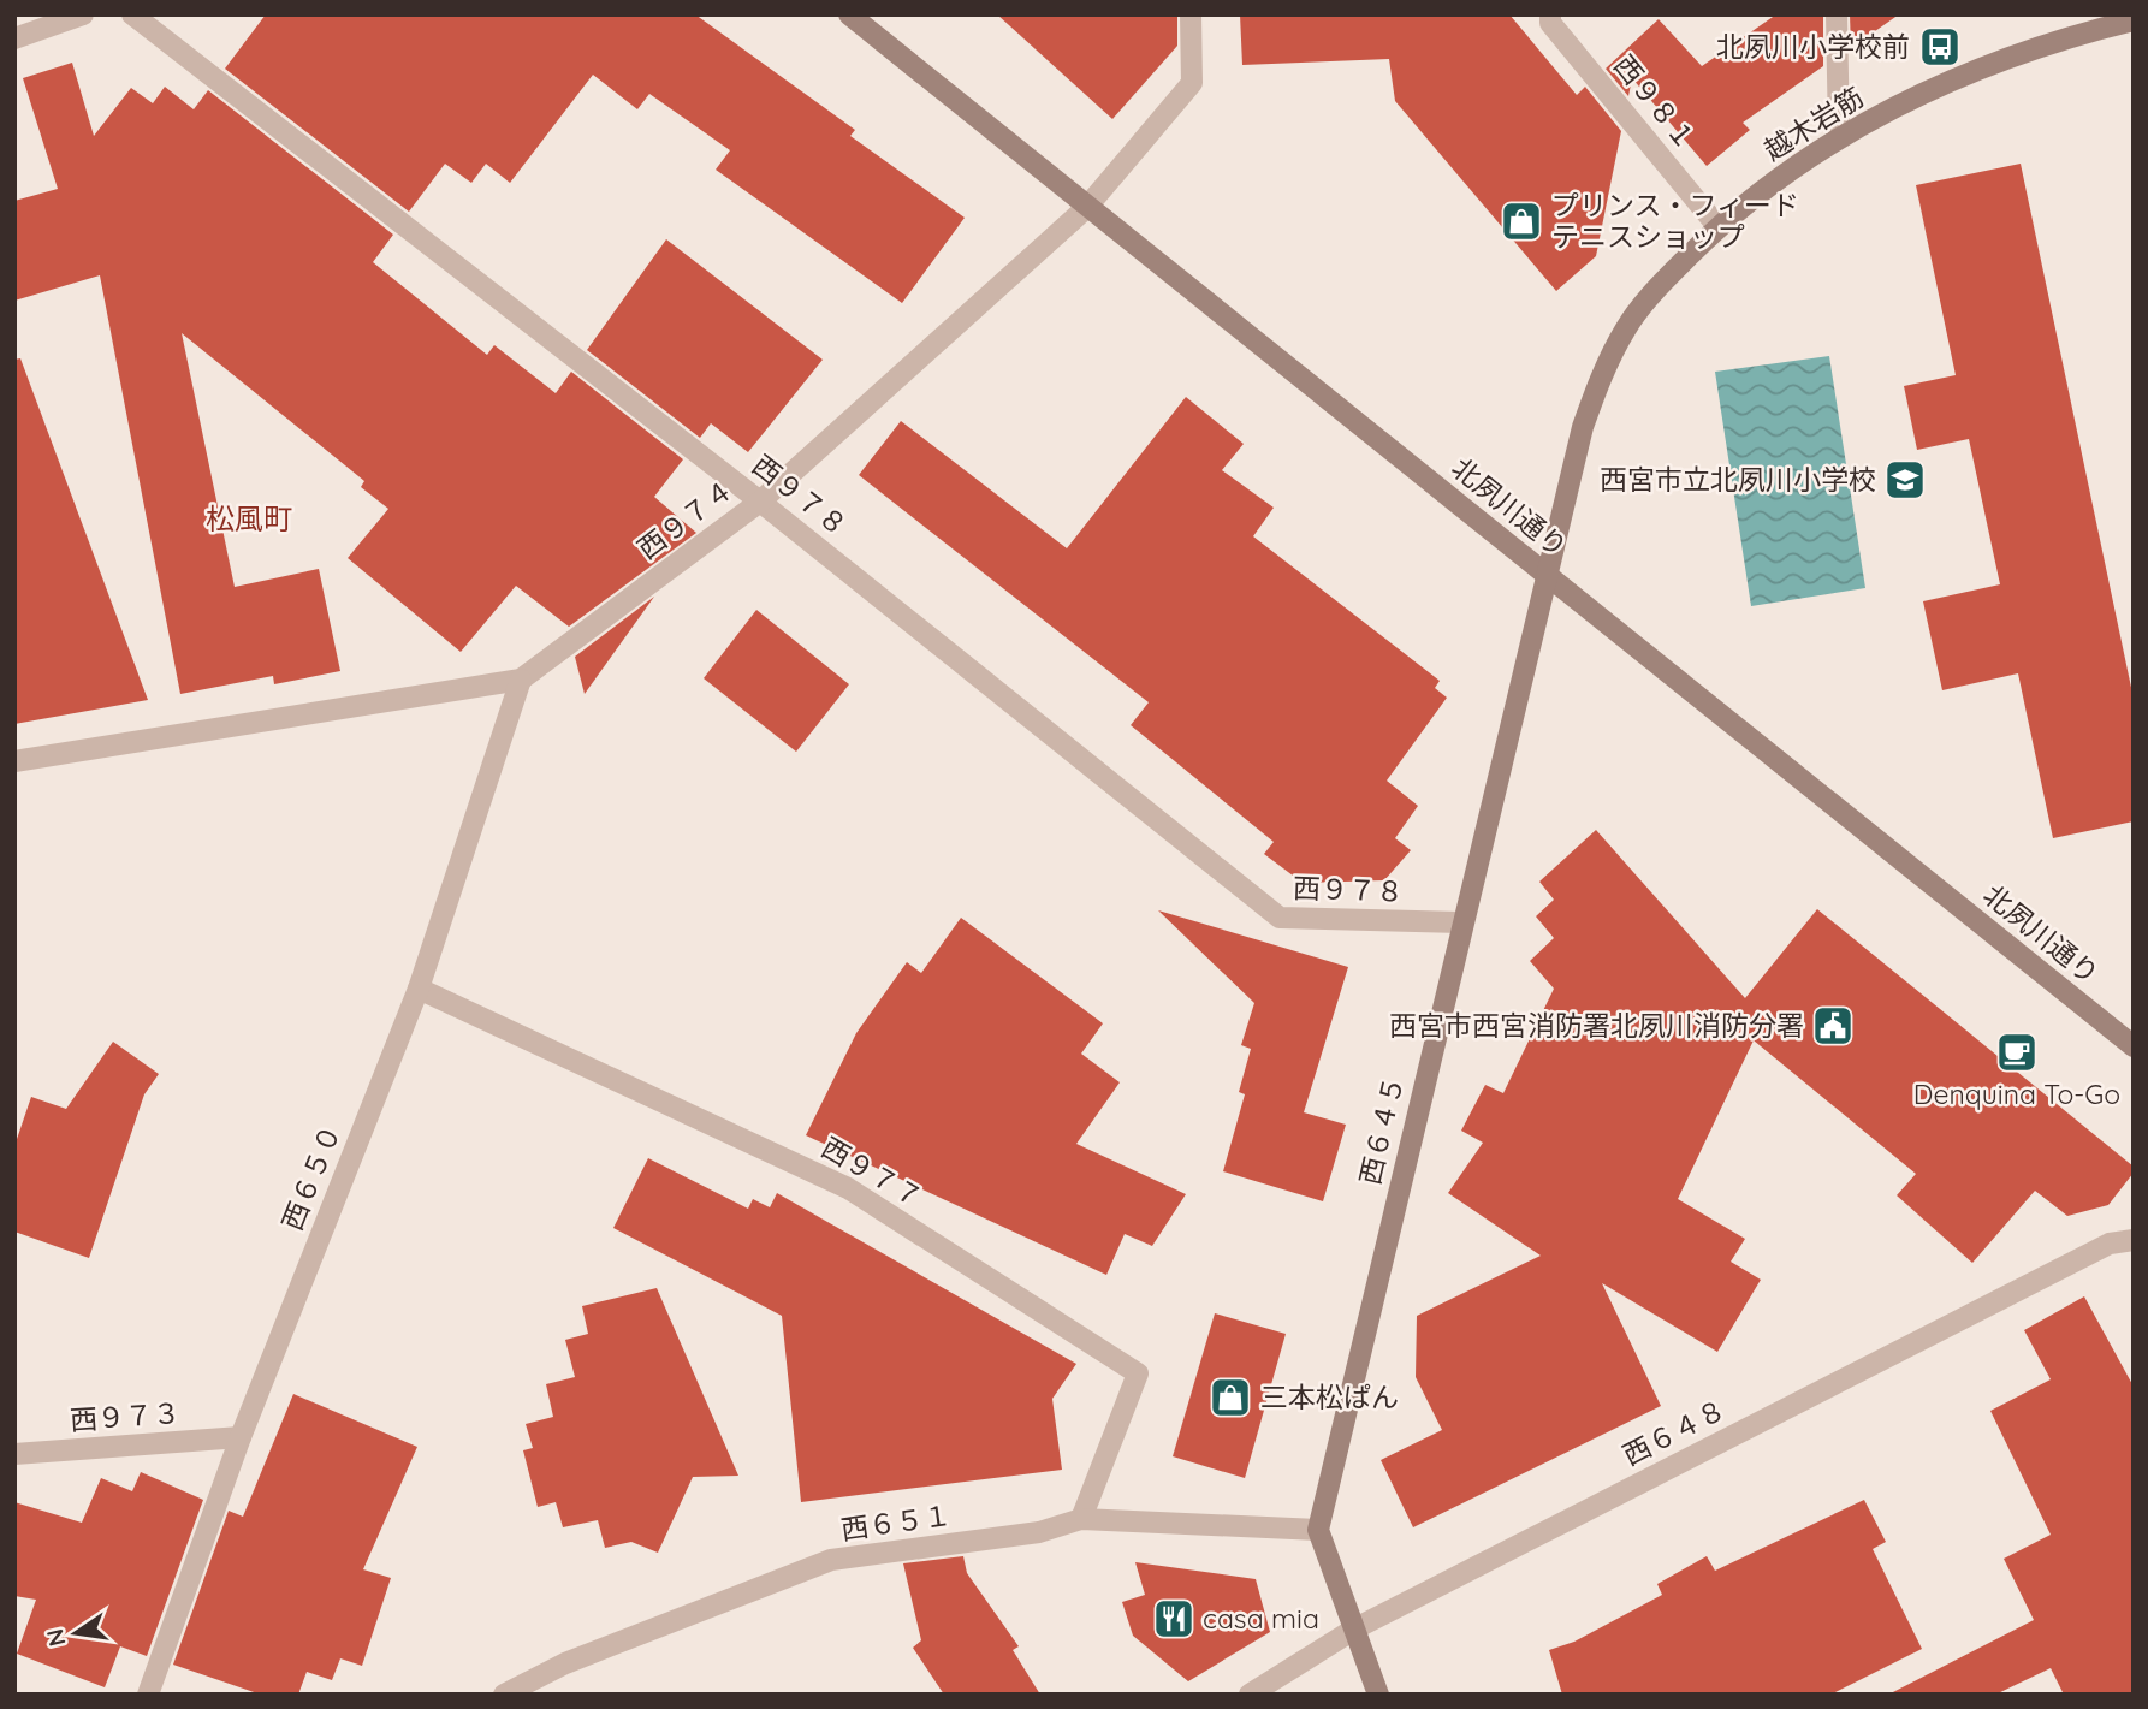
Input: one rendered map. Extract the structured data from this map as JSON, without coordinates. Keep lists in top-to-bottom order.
{
  "streets": {
    "street": [
      "西９８１",
      "越木岩筋",
      "西９７８",
      "北夙川通り",
      "西９７４",
      "西６４５",
      "西９７７",
      "西６５０",
      "西９７３",
      "西６４８",
      "西６５１"
    ]
  },
  "crossings": [
    ["西９８１", "越木岩筋"],
    ["越木岩筋", "北夙川通り"],
    ["越木岩筋", "西６４５"],
    ["西９７８", "西９７４"],
    ["西９７８", "西６４５"],
    ["北夙川通り", "西９７４"],
    ["北夙川通り", "西６４５"],
    ["西９７４", "西６５０"],
    ["西６４５", "西６５１"],
    ["西９７７", "西６５０"],
    ["西９７７", "西６５１"],
    ["西６５０", "西９７３"]
  ],
  "districts": ["松風町"],
  "places": {
    "bus stop": ["北夙川小学校前"],
    "shop": ["プリンス・フィード テニスショップ", "三本松ぱん"],
    "school or university": ["西宮市立北夙川小学校"],
    "public building": ["西宮市西宮消防署北夙川消防分署"],
    "cafe": ["Denquina To-Go"],
    "restaurant": ["casa mia"]
  },
  "north": "left"
}
